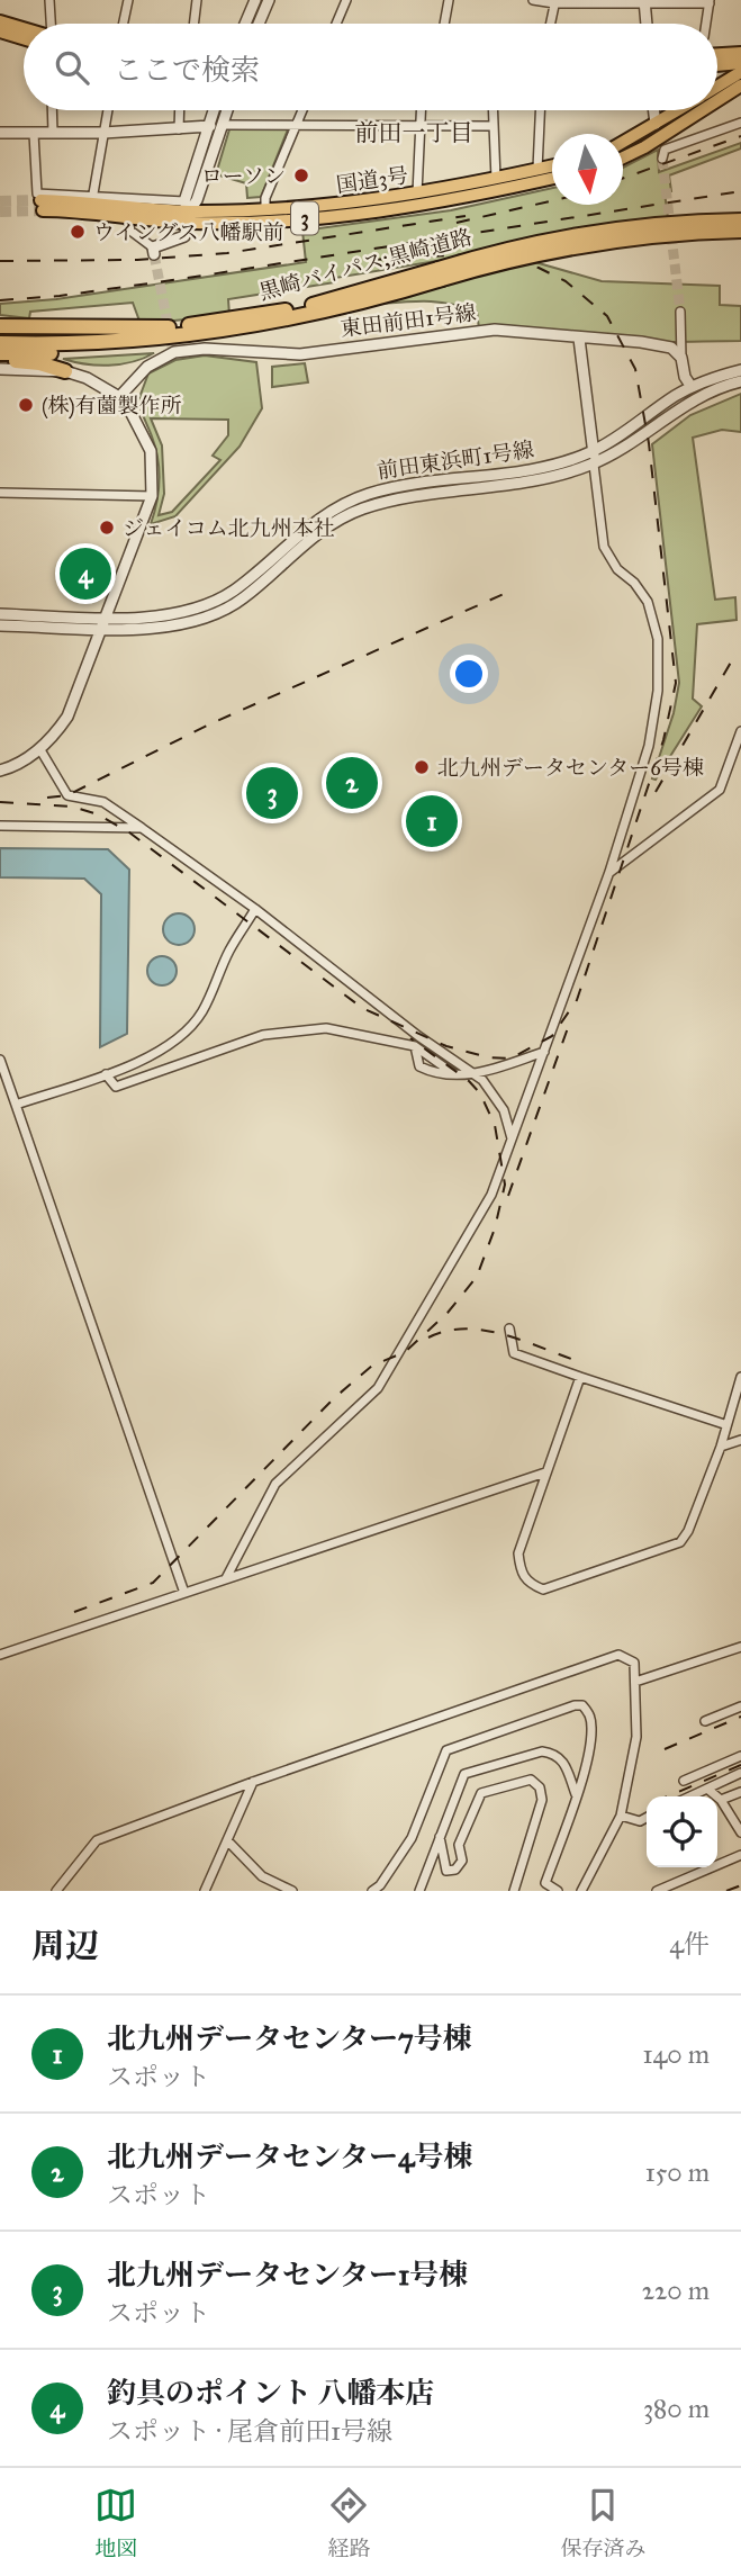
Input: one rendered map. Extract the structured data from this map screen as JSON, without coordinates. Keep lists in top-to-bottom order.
{
  "streets": {
    "highway": ["黒崎バイパス;黒崎道路"],
    "main road": ["国道3号", "3"],
    "street": ["東田前田1号線", "前田東浜町1号線"]
  },
  "districts": ["前田一丁目"],
  "places": [
    "ローソン",
    "ウイングス八幡駅前",
    "(株)有薗製作所",
    "ジェイコム北九州本社",
    "北九州データセンター6号棟"
  ],
  "north": "bottom",
  "page": {
    "search": "ここで検索",
    "pins": [
      "4",
      "2",
      "3",
      "1"
    ],
    "heading": ["周辺", "4件"],
    "list": [
      {
        "mark": "1",
        "name": "北九州データセンター7号棟",
        "note": "スポット",
        "value": "140 m"
      },
      {
        "mark": "2",
        "name": "北九州データセンター4号棟",
        "note": "スポット",
        "value": "150 m"
      },
      {
        "mark": "3",
        "name": "北九州データセンター1号棟",
        "note": "スポット",
        "value": "220 m"
      },
      {
        "mark": "4",
        "name": "釣具のポイント 八幡本店",
        "note": "スポット · 尾倉前田1号線",
        "value": "380 m"
      }
    ],
    "nav": ["地図", "経路", "保存済み"]
  }
}
